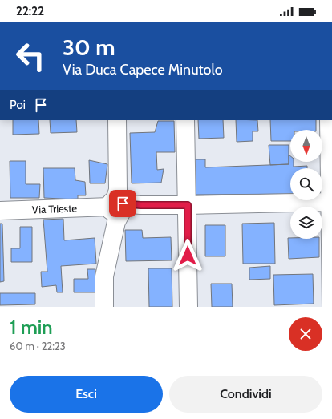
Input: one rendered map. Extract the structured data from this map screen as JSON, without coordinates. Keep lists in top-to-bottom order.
{
  "streets": {
    "street": ["Via Trieste"]
  },
  "north": "bottom",
  "page": {
    "status": "22:22",
    "turn": ["30 m", "Via Duca Capece Minutolo"],
    "then": "Poi",
    "heading": ["1 min", "60 m · 22:23"],
    "buttons": ["Esci", "Condividi"]
  }
}
